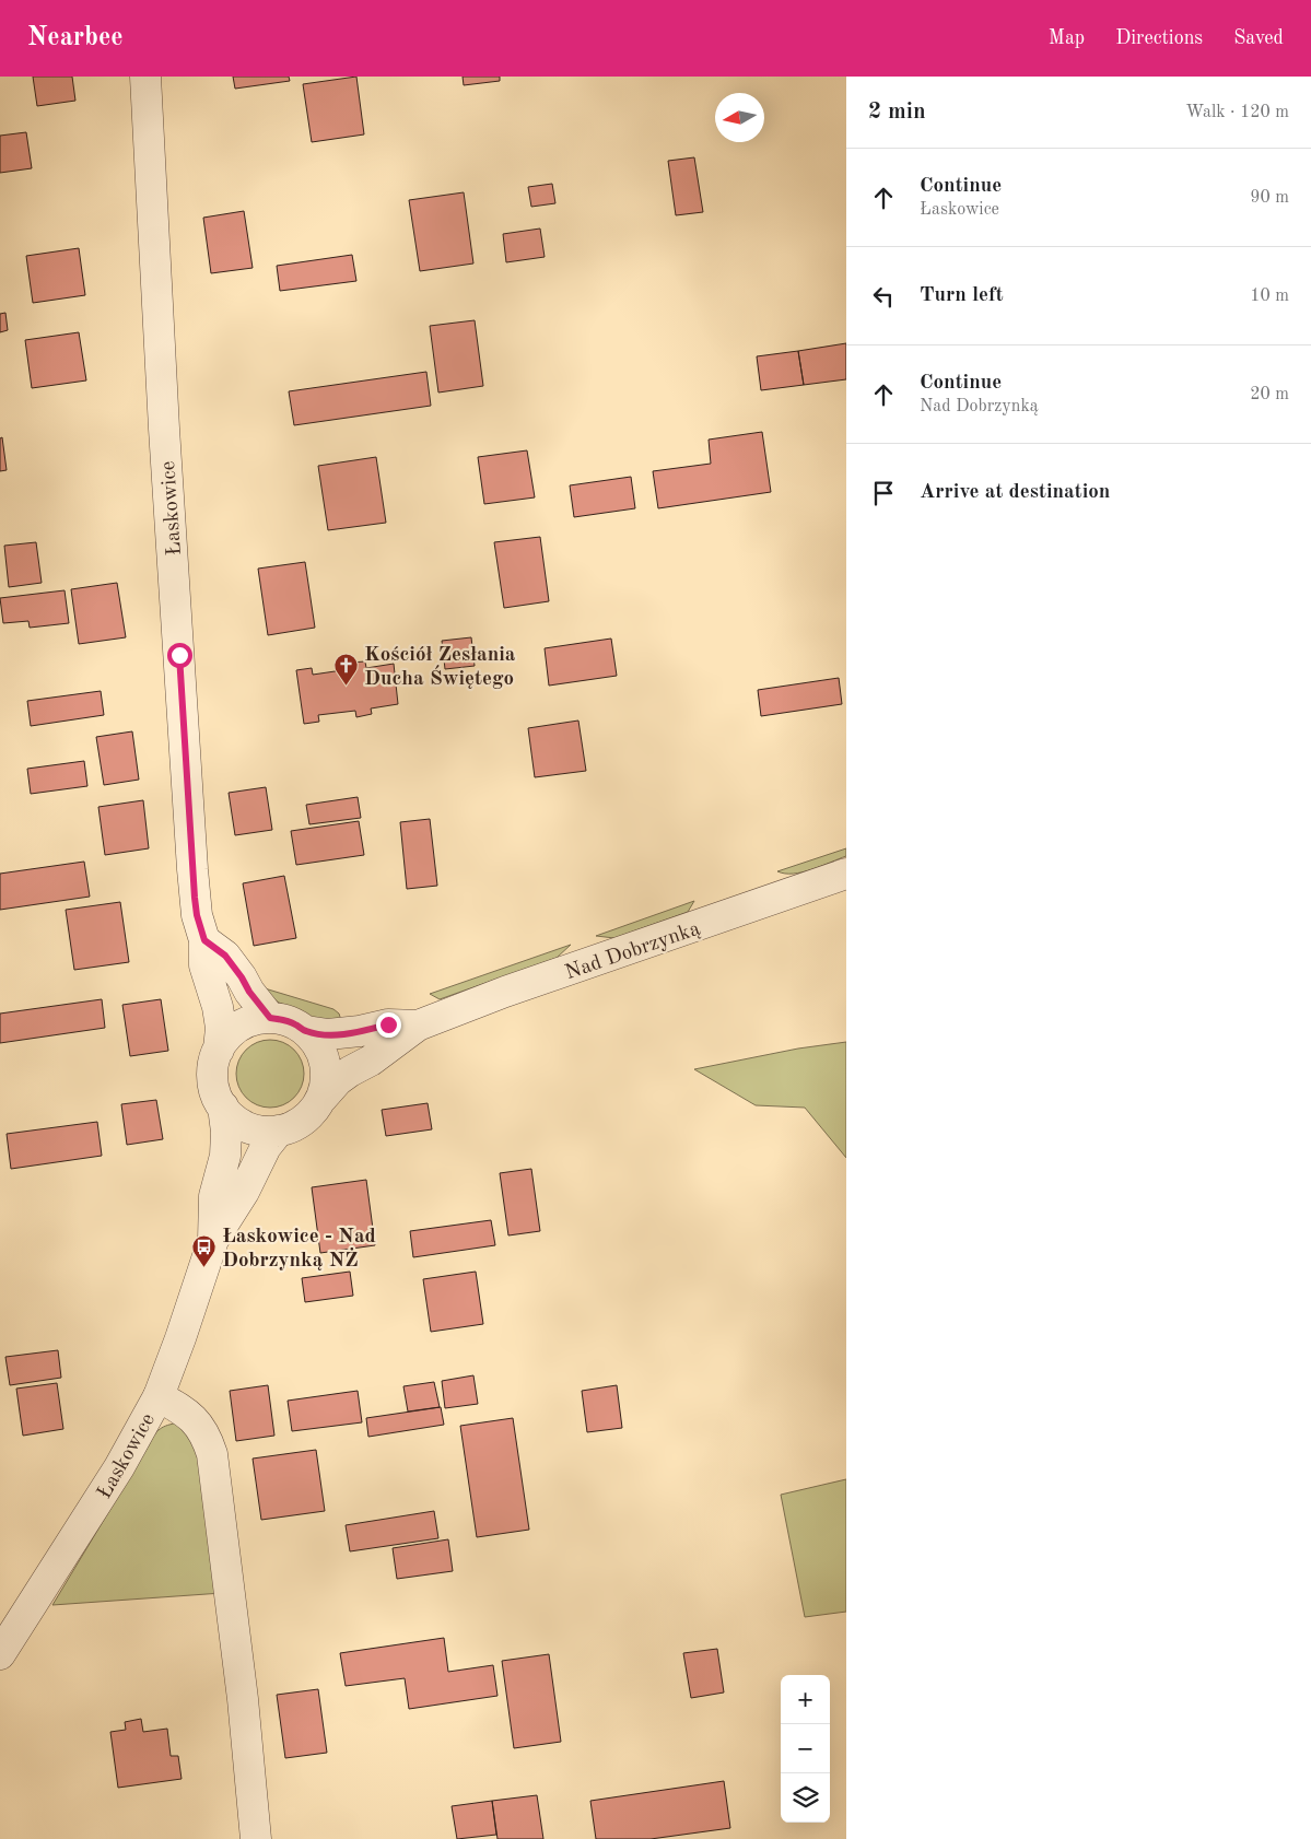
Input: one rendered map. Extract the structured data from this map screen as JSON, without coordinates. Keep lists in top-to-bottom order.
{
  "streets": {
    "street": ["Łaskowice", "Nad Dobrzynką"]
  },
  "crossings": [
    ["Łaskowice", "Nad Dobrzynką"]
  ],
  "places": {
    "church": ["Kościół Zesłania Ducha Świętego"],
    "bus stop": ["Łaskowice - Nad Dobrzynką NŻ"]
  },
  "north": "left",
  "page": {
    "header": "Nearbee",
    "nav": ["Map", "Directions", "Saved"],
    "heading": ["2 min", "Walk · 120 m"],
    "list": [
      ["Continue", "Łaskowice", "90 m"],
      ["Turn left", "10 m"],
      ["Continue", "Nad Dobrzynką", "20 m"],
      "Arrive at destination"
    ],
    "map_buttons": ["+", "−"]
  }
}
